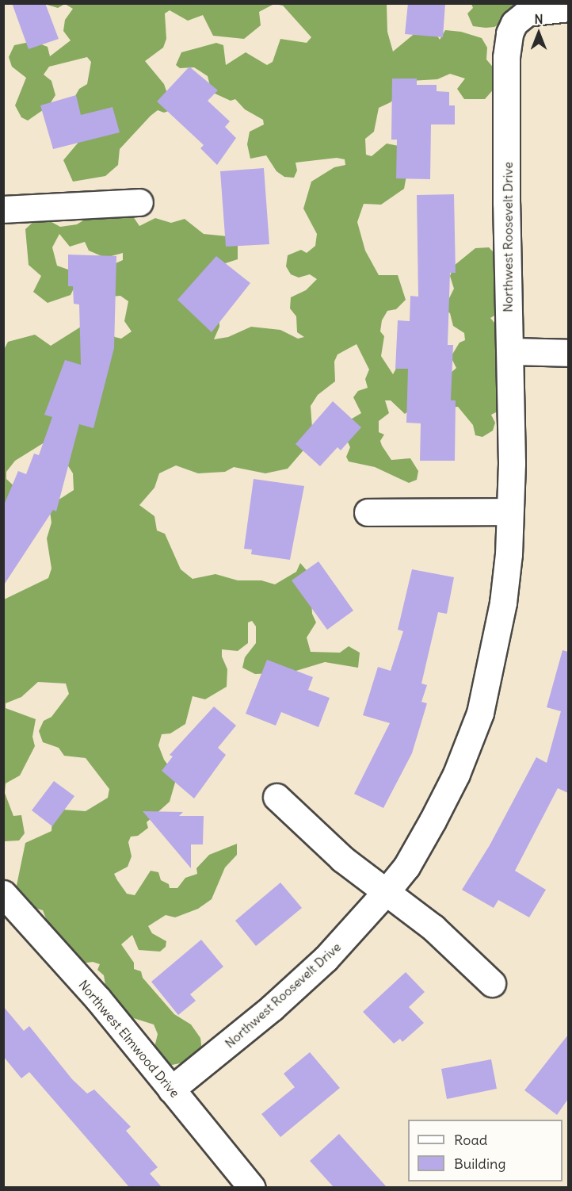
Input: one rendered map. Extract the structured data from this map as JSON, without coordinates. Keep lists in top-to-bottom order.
{
  "streets": {
    "street": ["Northwest Roosevelt Drive", "Northwest Elmwood Drive"]
  },
  "crossings": [
    ["Northwest Roosevelt Drive", "Northwest Elmwood Drive"]
  ],
  "legend": ["Road", "Building"],
  "north": "top"
}
